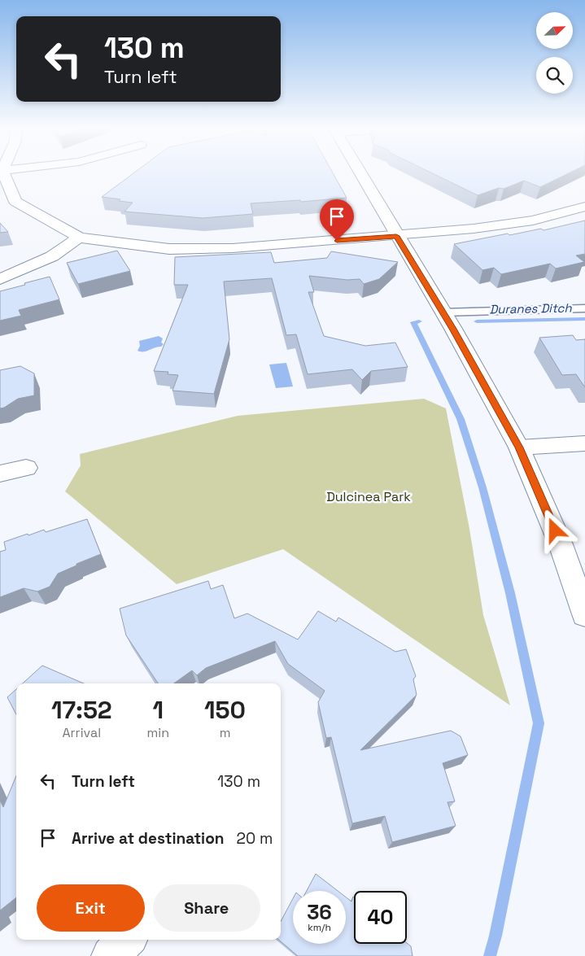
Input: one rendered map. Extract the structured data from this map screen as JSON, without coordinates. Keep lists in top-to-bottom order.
{
  "water": ["Duranes Ditch"],
  "parks": ["Dulcinea Park"],
  "north": "top right",
  "page": {
    "turn": ["130 m", "Turn left"],
    "eta": [
      "17:52",
      "Arrival",
      "1",
      "min",
      "150",
      "m"
    ],
    "list": [
      {
        "name": "Turn left",
        "value": "130 m"
      },
      {
        "name": "Arrive at destination",
        "value": "20 m"
      }
    ],
    "buttons": ["Exit", "Share"],
    "speed": "36 km/h",
    "limit": "40"
  }
}
